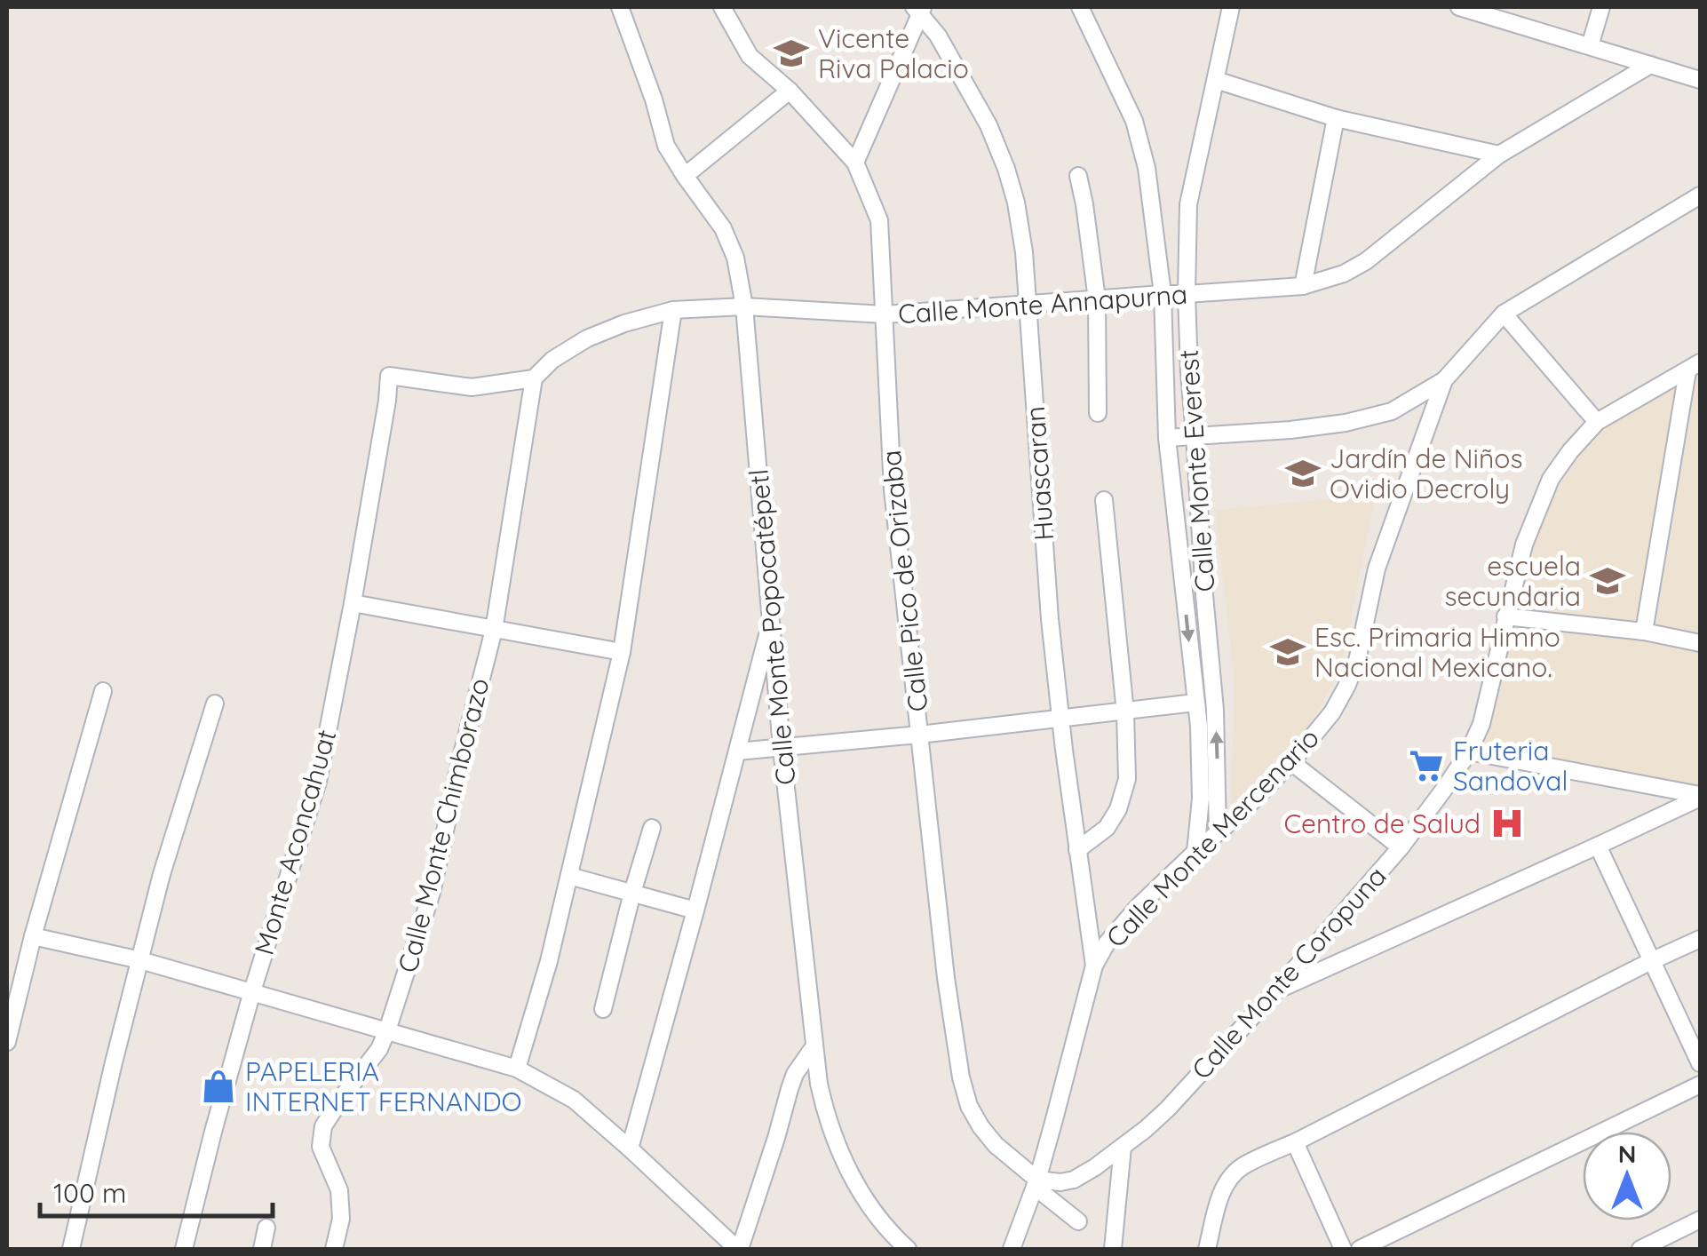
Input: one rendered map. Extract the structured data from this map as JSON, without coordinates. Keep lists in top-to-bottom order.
{
  "streets": {
    "street": [
      "Calle Monte Annapurna",
      "Calle Monte Everest",
      "Huascaran",
      "Calle Pico de Orizaba",
      "Calle Monte Popocatépetl",
      "Calle Monte Chimborazo",
      "Calle Monte Mercenario",
      "Monte Aconcahuat",
      "Calle Monte Coropuna"
    ]
  },
  "crossings": [
    ["Calle Monte Annapurna", "Calle Monte Everest"],
    ["Calle Monte Annapurna", "Huascaran"],
    ["Calle Monte Annapurna", "Calle Pico de Orizaba"],
    ["Calle Monte Annapurna", "Calle Monte Popocatépetl"],
    ["Calle Monte Annapurna", "Calle Monte Chimborazo"],
    ["Calle Monte Annapurna", "Monte Aconcahuat"],
    ["Calle Monte Everest", "Calle Monte Mercenario"],
    ["Huascaran", "Calle Monte Mercenario"],
    ["Calle Pico de Orizaba", "Calle Monte Mercenario"],
    ["Calle Pico de Orizaba", "Calle Monte Coropuna"],
    ["Calle Monte Chimborazo", "Monte Aconcahuat"],
    ["Calle Monte Mercenario", "Calle Monte Coropuna"]
  ],
  "places": {
    "school or university": [
      "Vicente Riva Palacio",
      "Jardín de Niños Ovidio Decroly",
      "escuela secundaria",
      "Esc. Primaria Himno Nacional Mexicano."
    ],
    "supermarket": ["Fruteria Sandoval"],
    "hospital": ["Centro de Salud"],
    "shop": ["PAPELERIA INTERNET FERNANDO"]
  },
  "scale_bar": "100 m",
  "north": "top"
}
